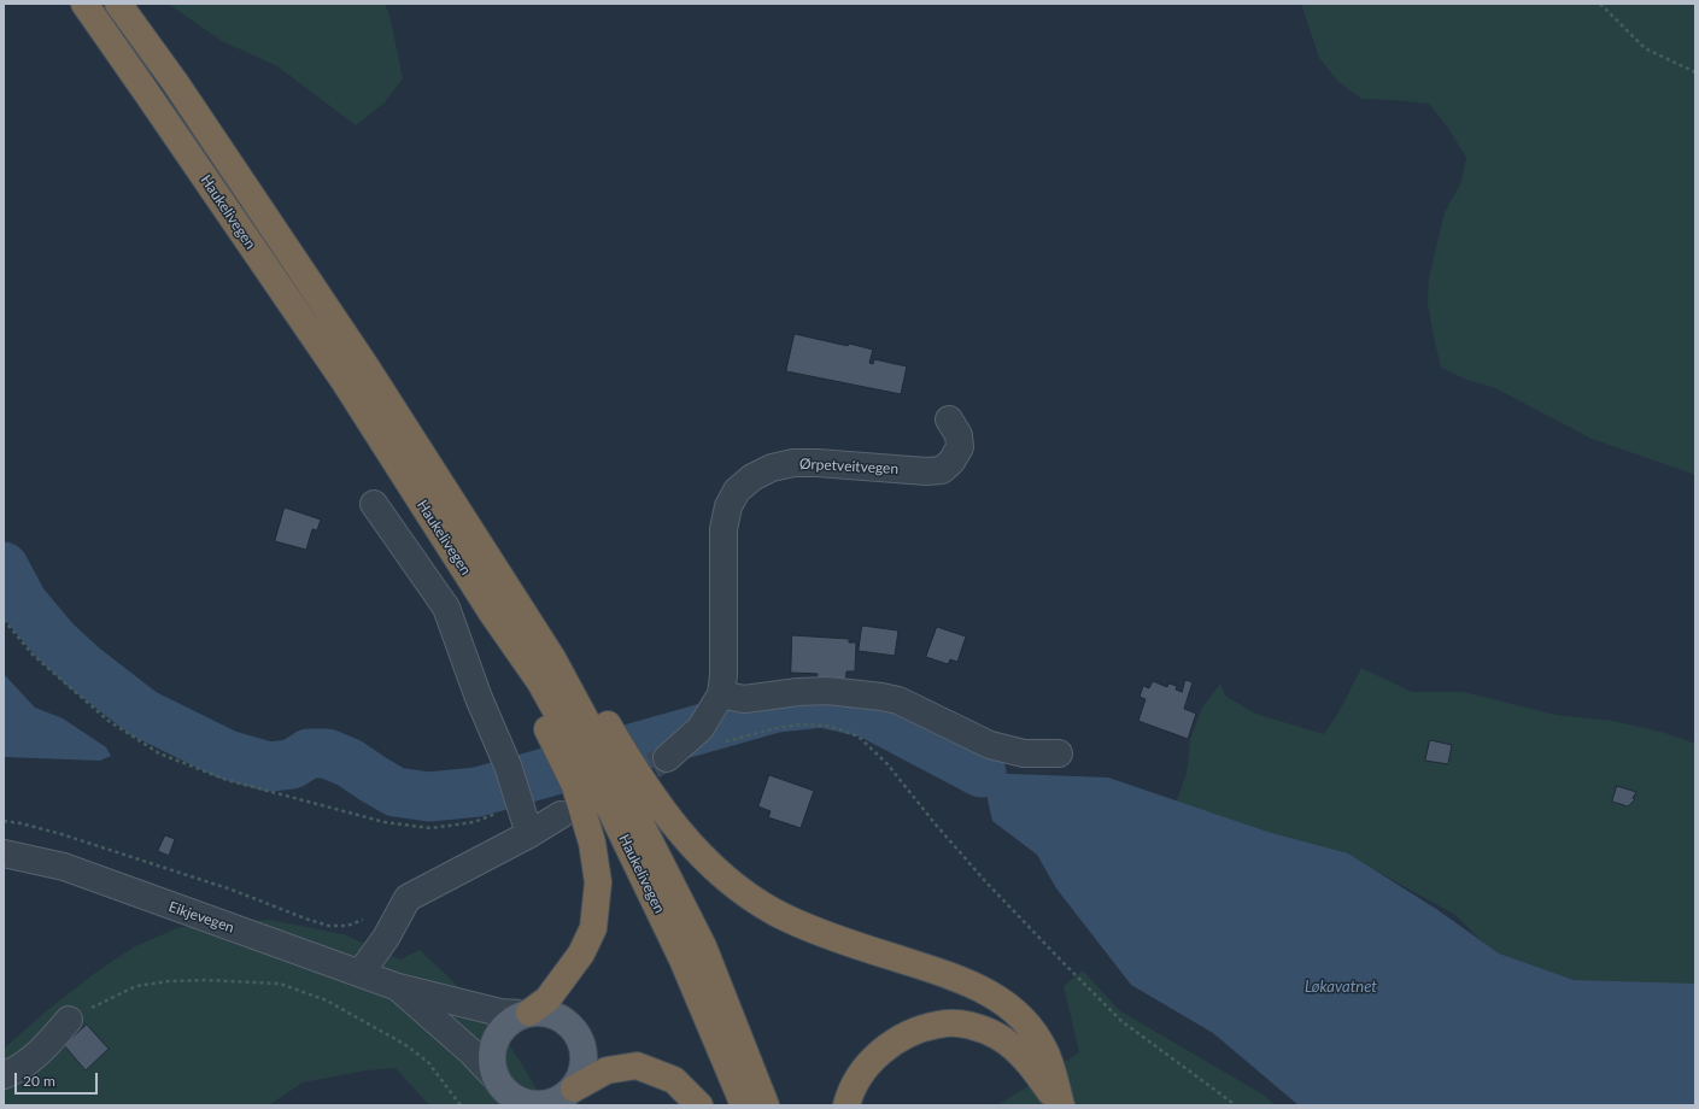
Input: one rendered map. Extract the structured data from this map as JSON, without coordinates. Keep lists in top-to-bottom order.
{
  "streets": {
    "highway": ["Haukelivegen"],
    "street": ["Ørpetveitvegen", "Eikjevegen"]
  },
  "water": ["Løkavatnet"],
  "scale_bar": "20 m"
}
